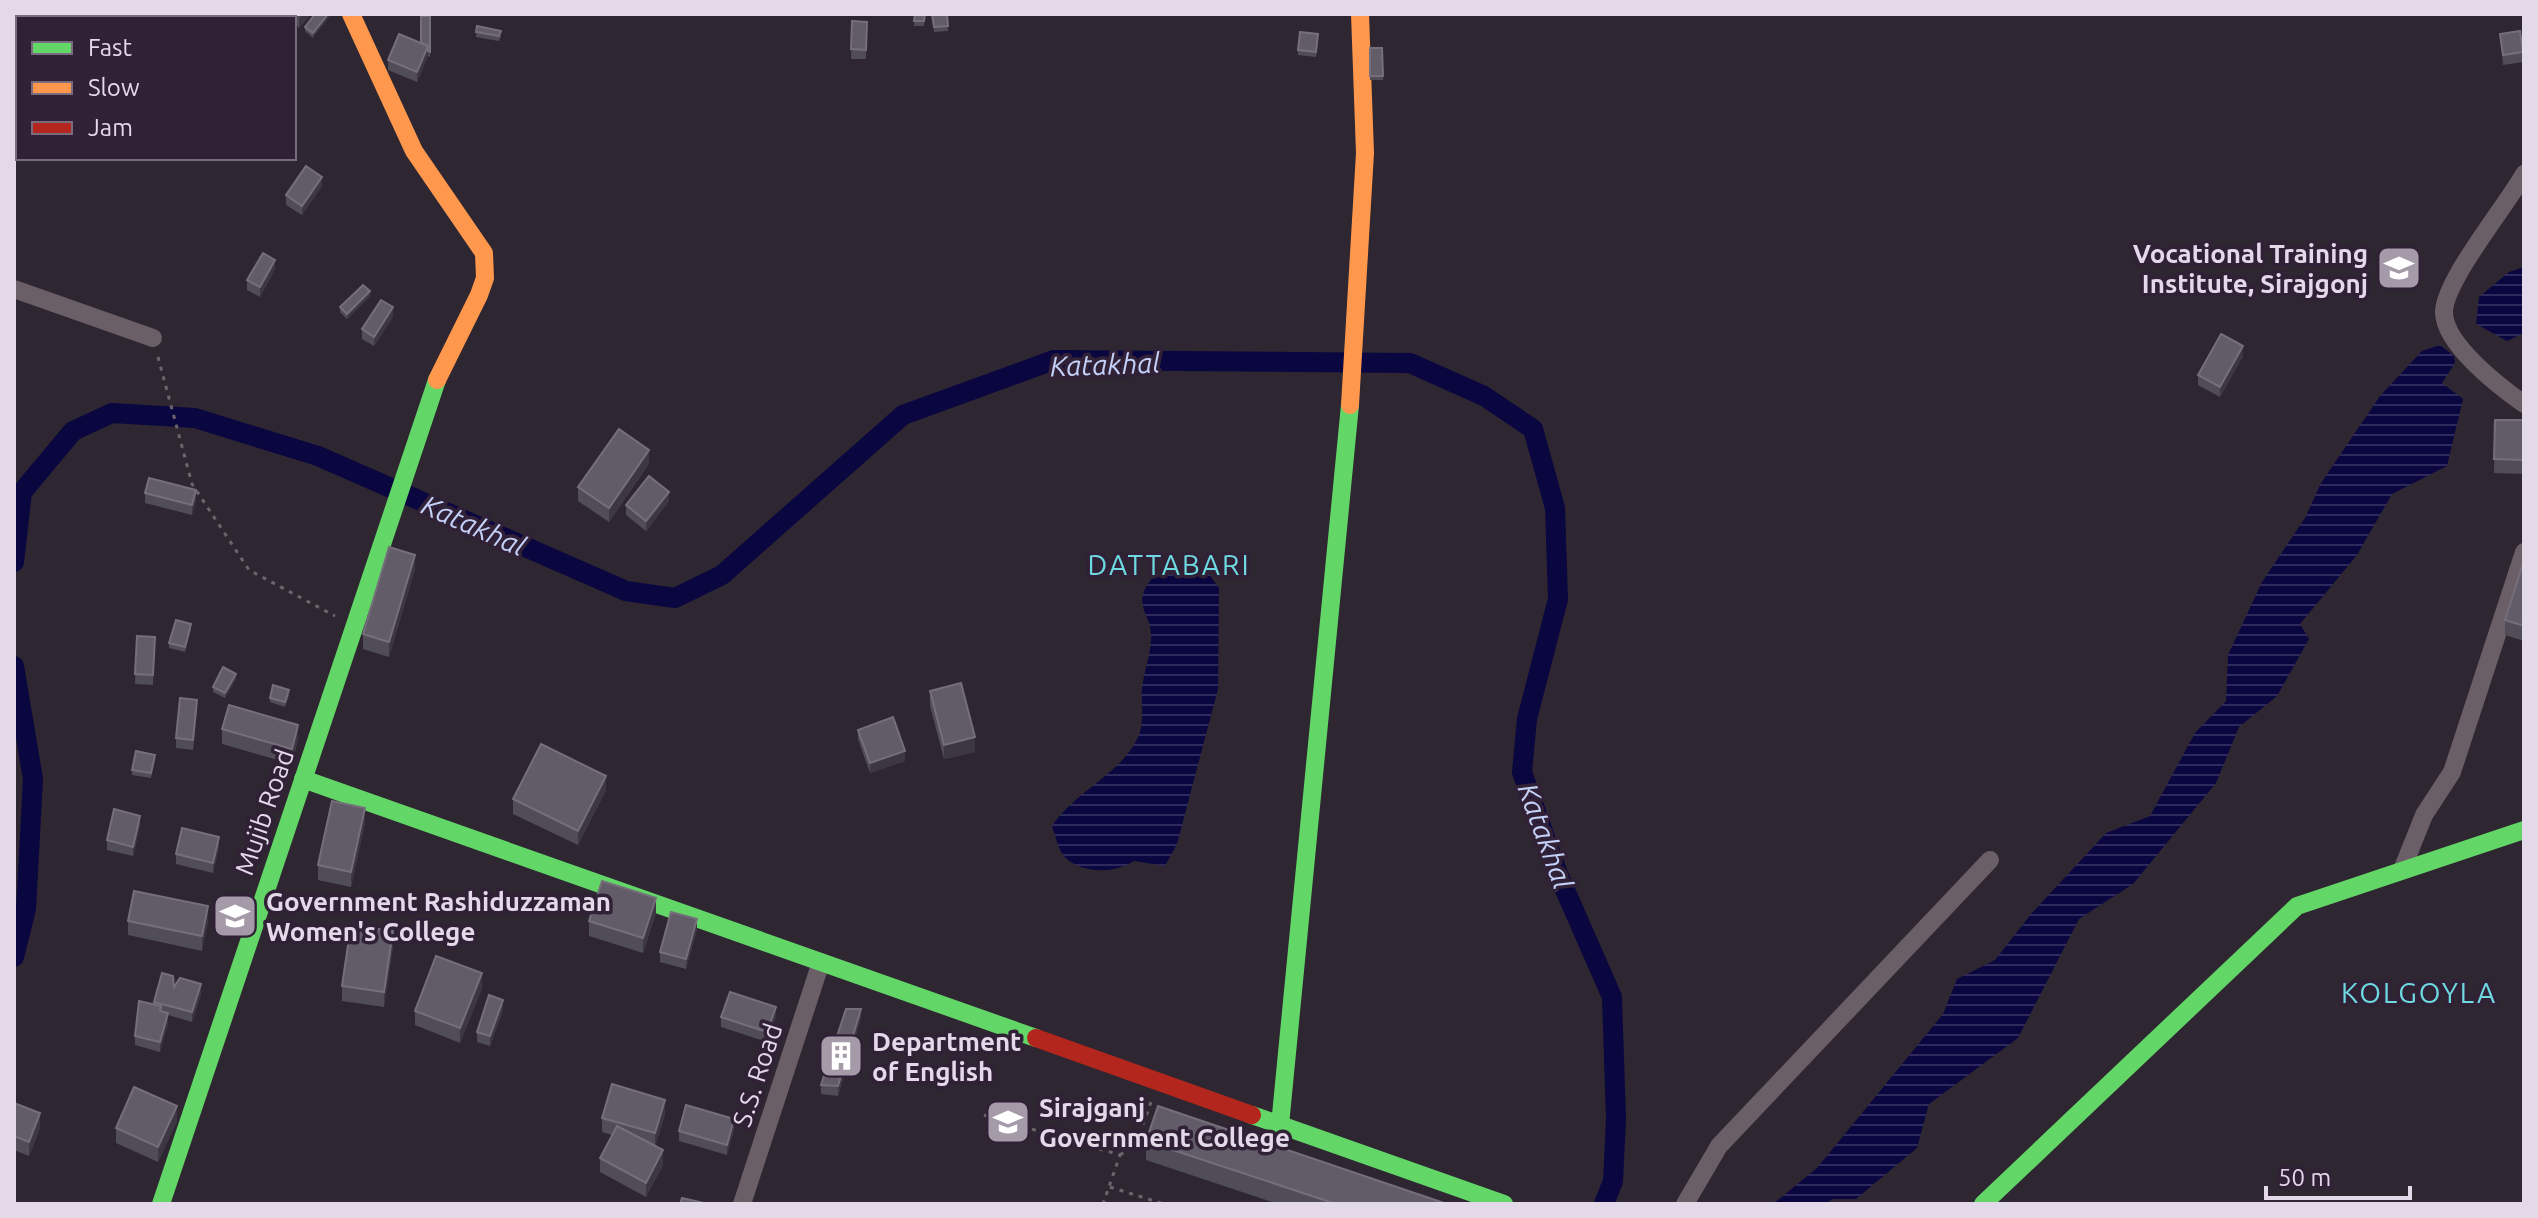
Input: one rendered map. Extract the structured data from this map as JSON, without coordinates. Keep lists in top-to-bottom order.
{
  "streets": {
    "street": ["Mujib Road", "S.S. Road"]
  },
  "districts": ["DATTABARI", "KOLGOYLA"],
  "water": ["Katakhal"],
  "places": {
    "school or university": ["Vocational Training Institute, Sirajgonj", "Government Rashiduzzaman Women's College", "Sirajganj Government College"],
    "building": ["Department of English"]
  },
  "legend": ["Fast", "Slow", "Jam"],
  "scale_bar": "50 m"
}
